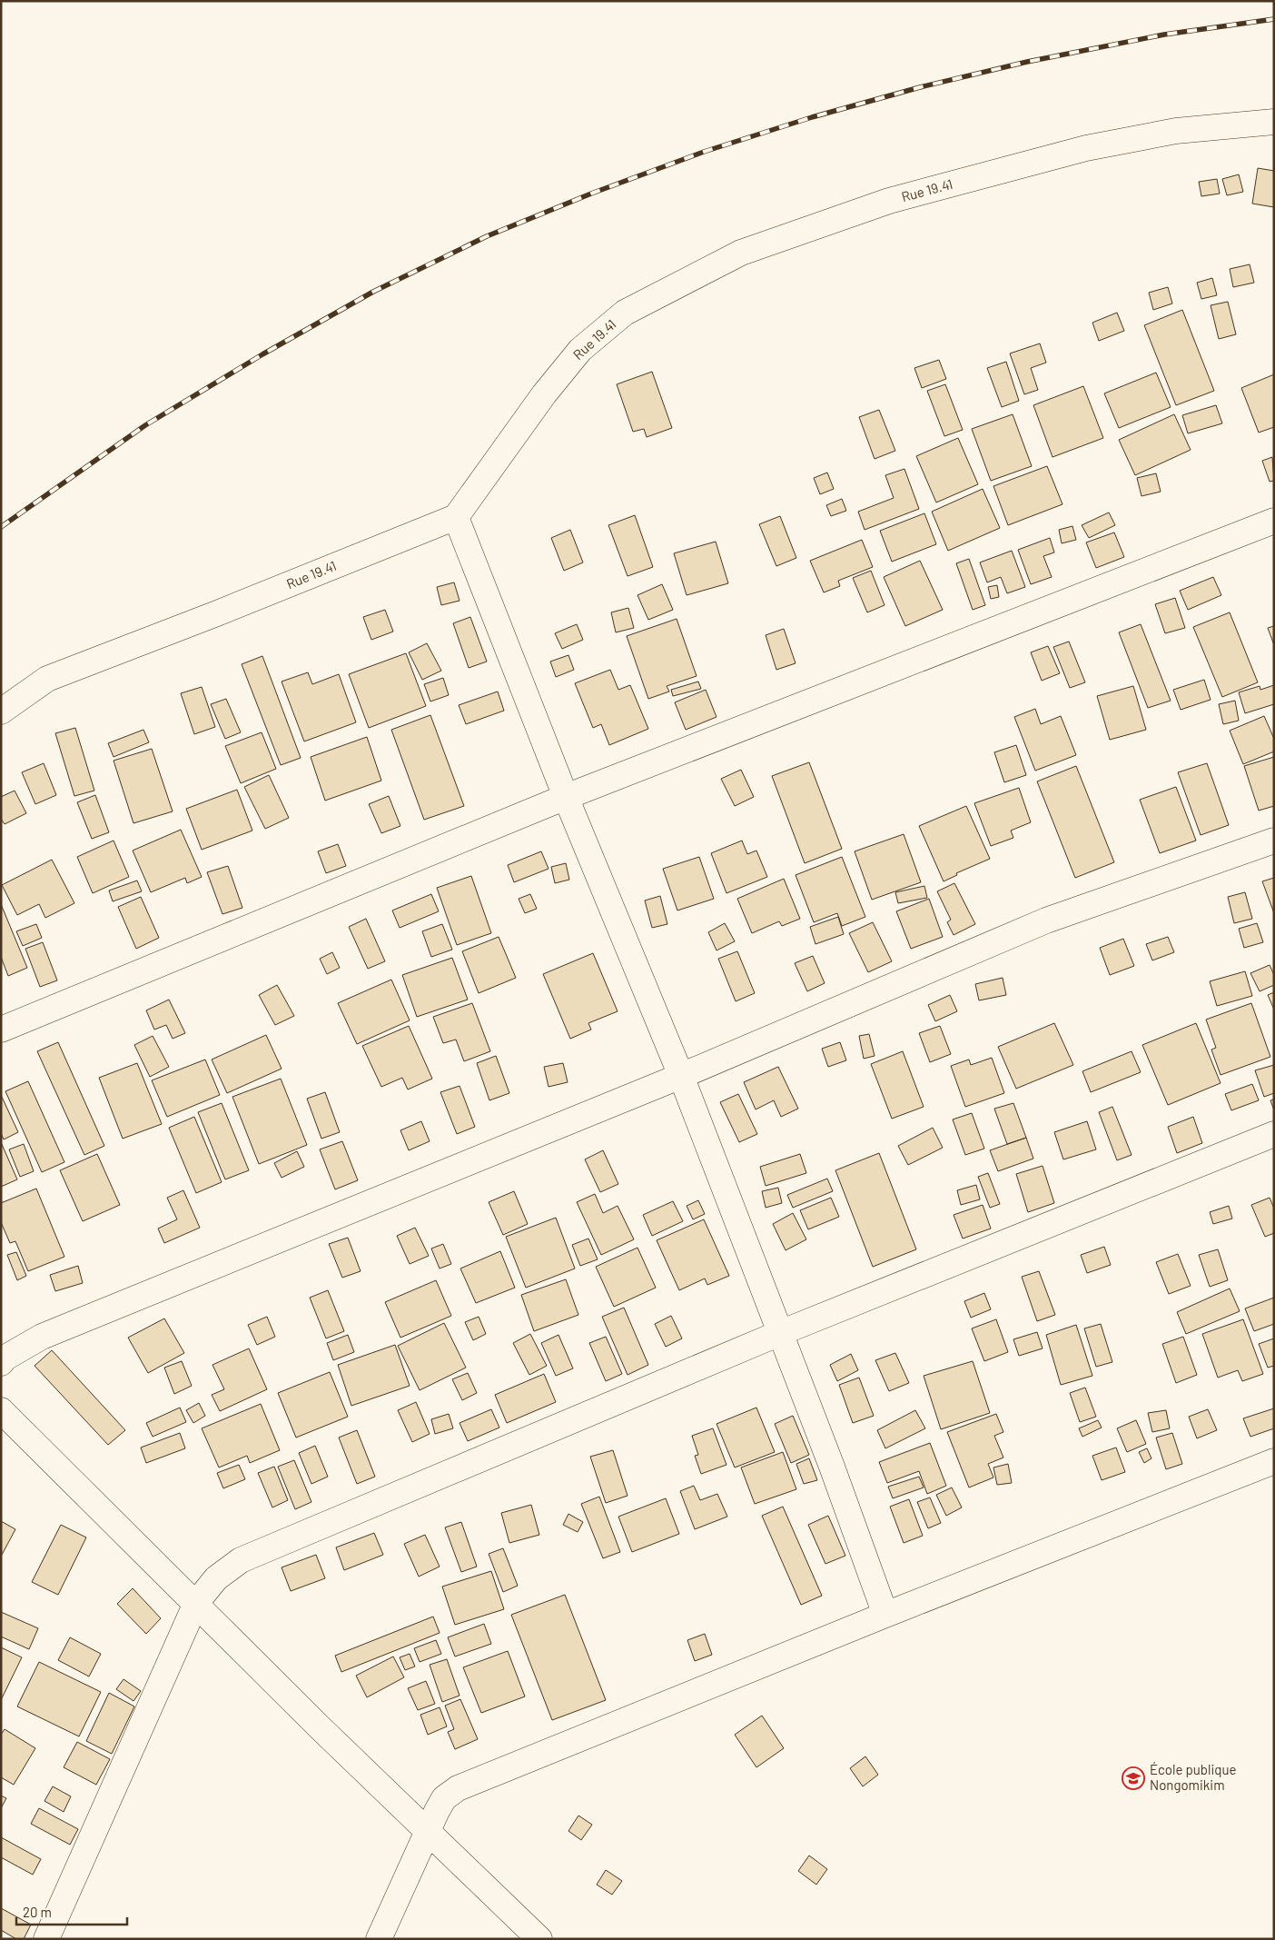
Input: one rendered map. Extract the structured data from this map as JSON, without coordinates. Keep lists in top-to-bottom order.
{
  "streets": {
    "street": ["Rue 19.41"]
  },
  "places": {
    "school or university": ["École publique Nongomikim"]
  },
  "scale_bar": "20 m"
}
